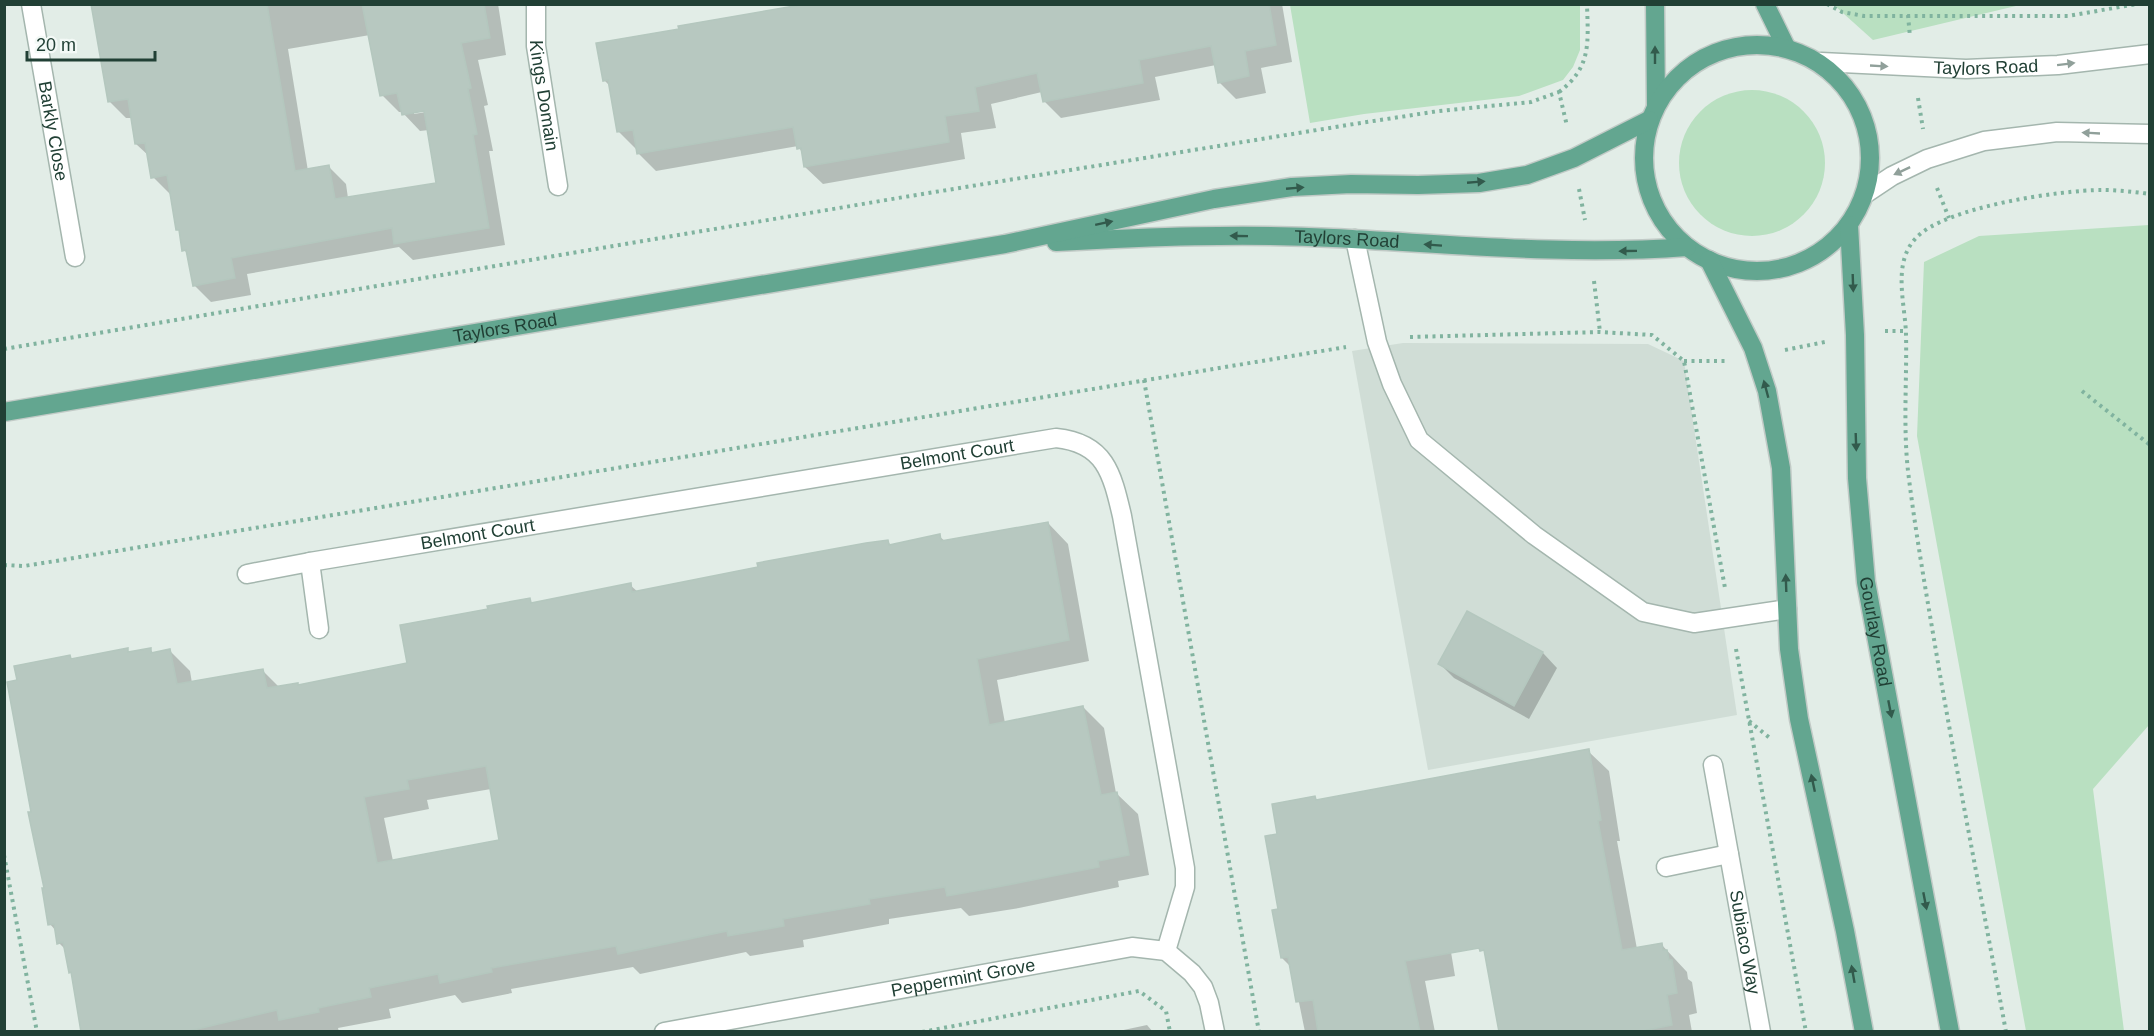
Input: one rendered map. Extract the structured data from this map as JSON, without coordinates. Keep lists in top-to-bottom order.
{
  "streets": {
    "main road": ["Taylors Road", "Gourlay Road"],
    "street": [
      "Kings Domain",
      "Barkly Close",
      "Belmont Court",
      "Subiaco Way",
      "Peppermint Grove"
    ]
  },
  "crossings": [
    ["Belmont Court", "Peppermint Grove"]
  ],
  "scale_bar": "20 m"
}
